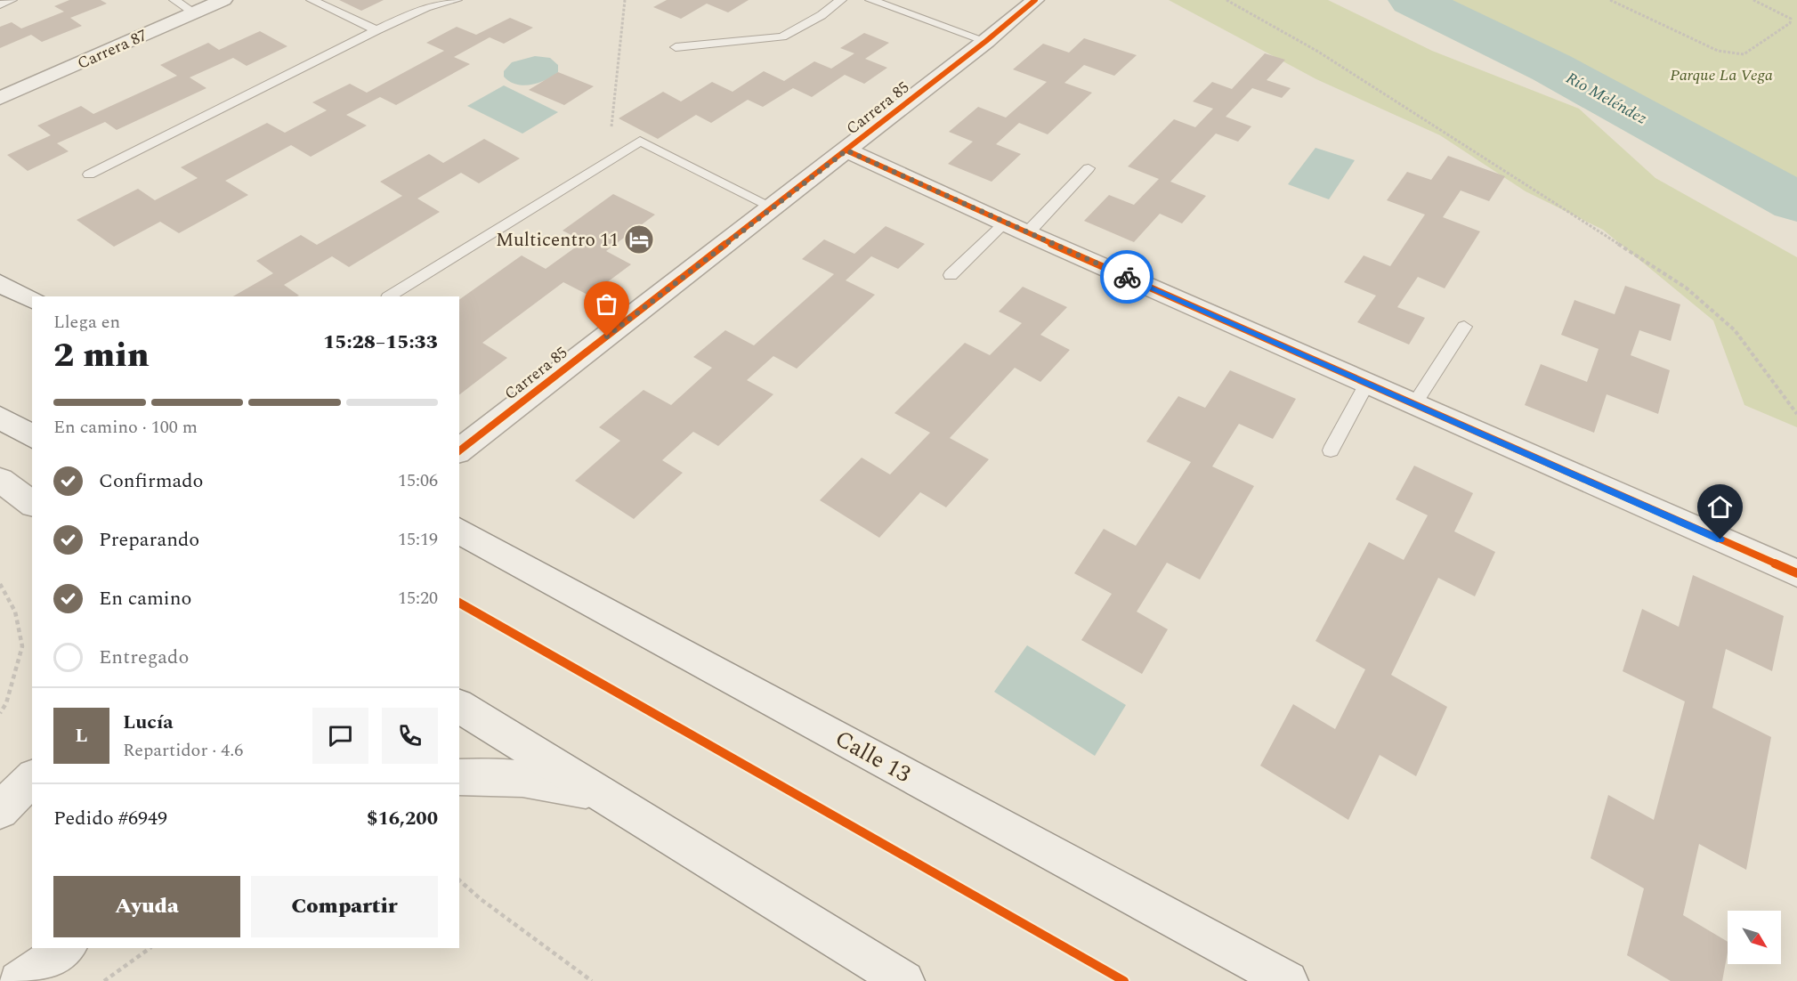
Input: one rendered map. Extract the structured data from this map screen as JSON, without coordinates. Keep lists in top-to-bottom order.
{
  "streets": {
    "street": ["Carrera 87", "Carrera 85", "Calle 13"]
  },
  "water": ["Río Meléndez"],
  "parks": ["Parque La Vega"],
  "places": {
    "hotel": ["Multicentro 11"]
  },
  "north": "bottom right",
  "page": {
    "heading": ["2 min", "Llega en", "15:28–15:33"],
    "panel": [
      "Lucía",
      "Repartidor · 4.6",
      "Pedido #6949",
      "$16,200"
    ],
    "bar": "En camino · 100 m",
    "list": [
      ["Confirmado", "15:06"],
      ["Preparando", "15:19"],
      ["En camino", "15:20"],
      "Entregado"
    ],
    "round": "L",
    "buttons": ["Ayuda", "Compartir"]
  }
}
